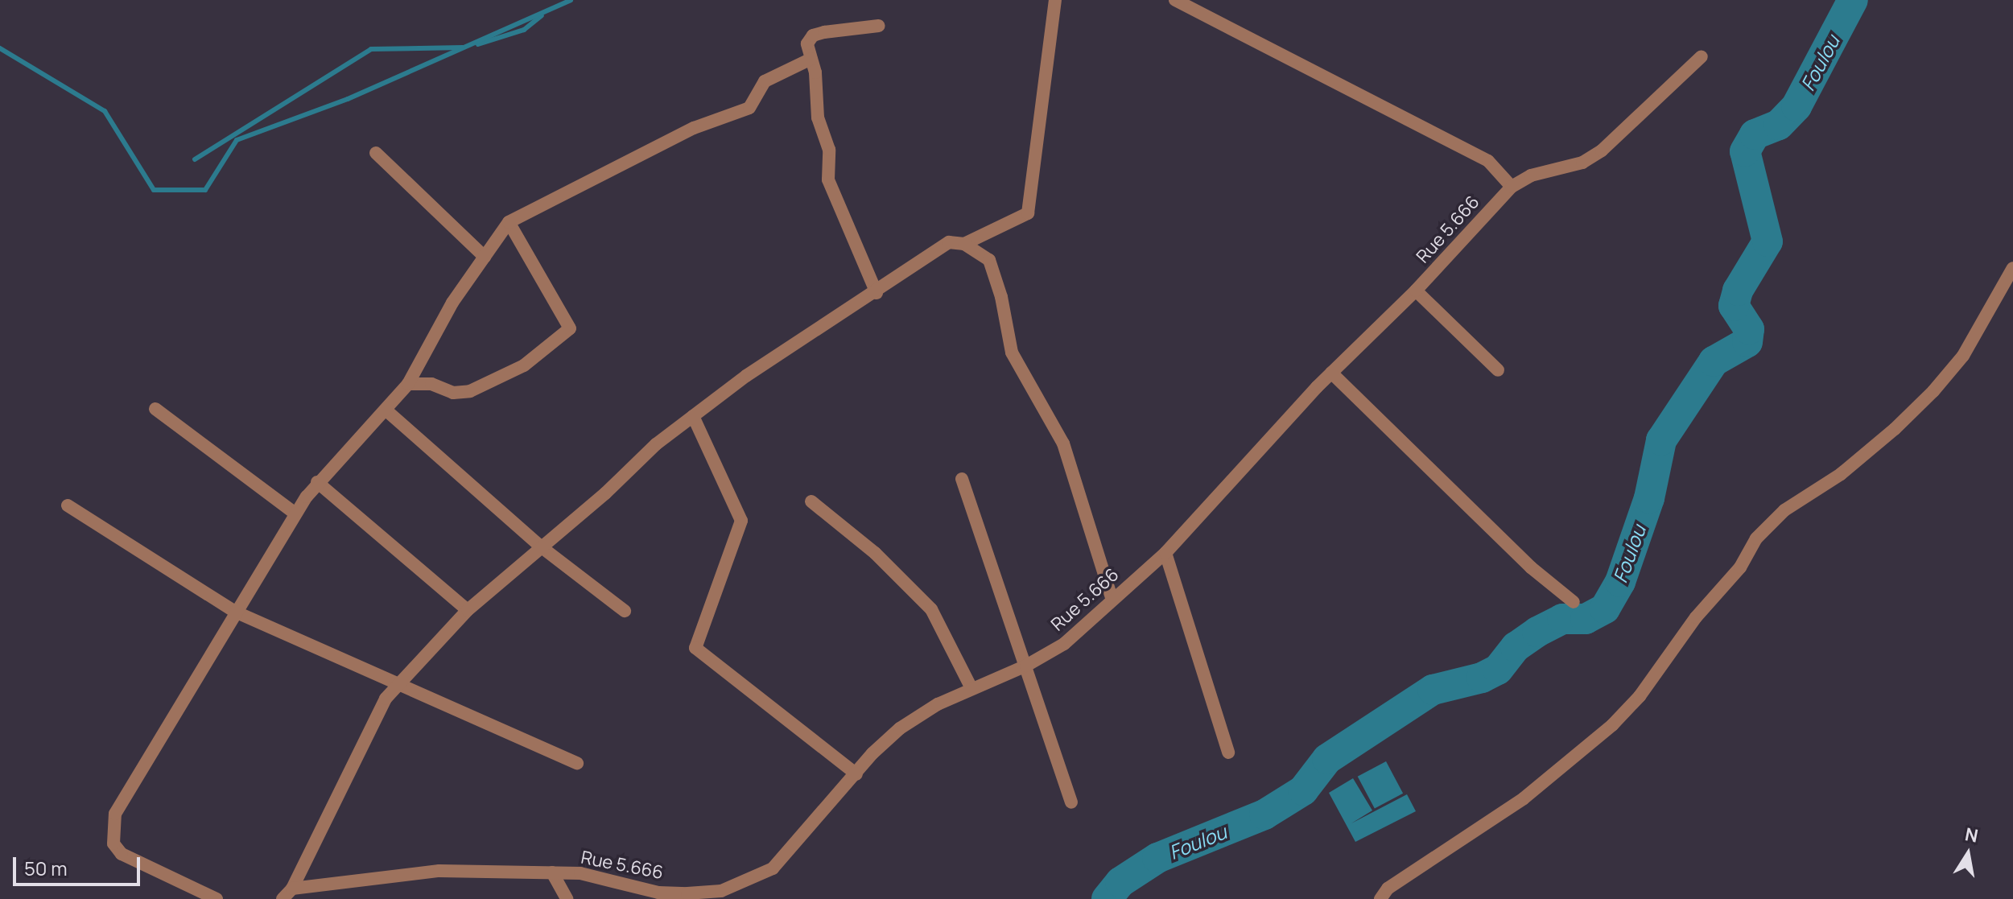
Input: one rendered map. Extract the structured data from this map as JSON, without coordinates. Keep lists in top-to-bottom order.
{
  "streets": {
    "street": ["Rue 5.666"]
  },
  "water": ["Foulou"],
  "scale_bar": "50 m",
  "north": "top"
}
